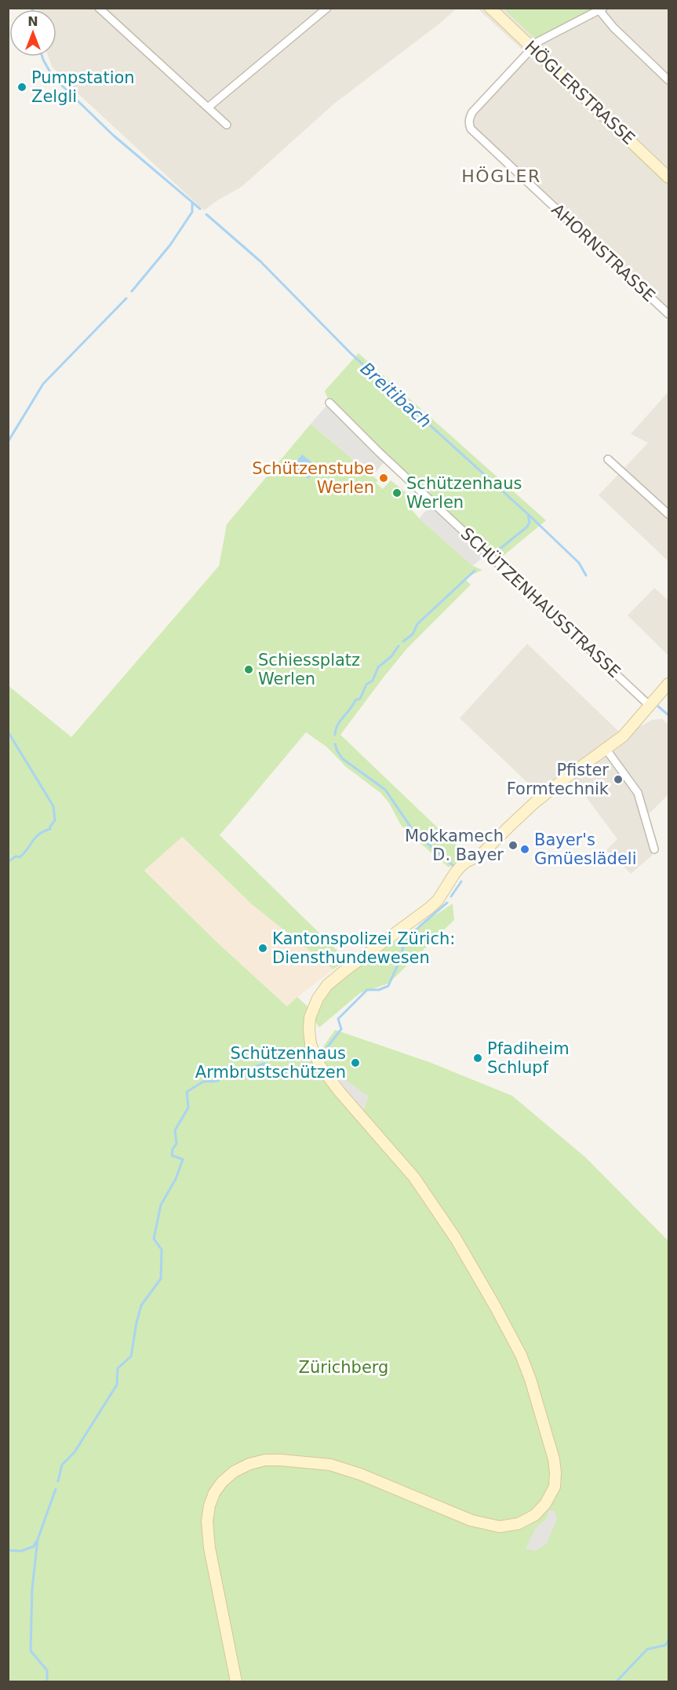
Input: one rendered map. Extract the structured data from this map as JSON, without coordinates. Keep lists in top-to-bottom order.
{
  "streets": {
    "street": ["HÖGLERSTRASSE", "AHORNSTRASSE", "SCHÜTZENHAUSSTRASSE"]
  },
  "crossings": [
    ["HÖGLERSTRASSE", "AHORNSTRASSE"]
  ],
  "districts": ["HÖGLER"],
  "water": ["Breitibach"],
  "parks": ["Zürichberg"],
  "places": [
    "Pumpstation Zelgli",
    "Schützenstube Werlen",
    "Schützenhaus Werlen",
    "Schiessplatz Werlen",
    "Pfister Formtechnik",
    "Mokkamech D. Bayer",
    "Bayer's Gmüeslädeli",
    "Kantonspolizei Zürich: Diensthundewesen",
    "Pfadiheim Schlupf",
    "Schützenhaus Armbrustschützen"
  ],
  "north": "top"
}
